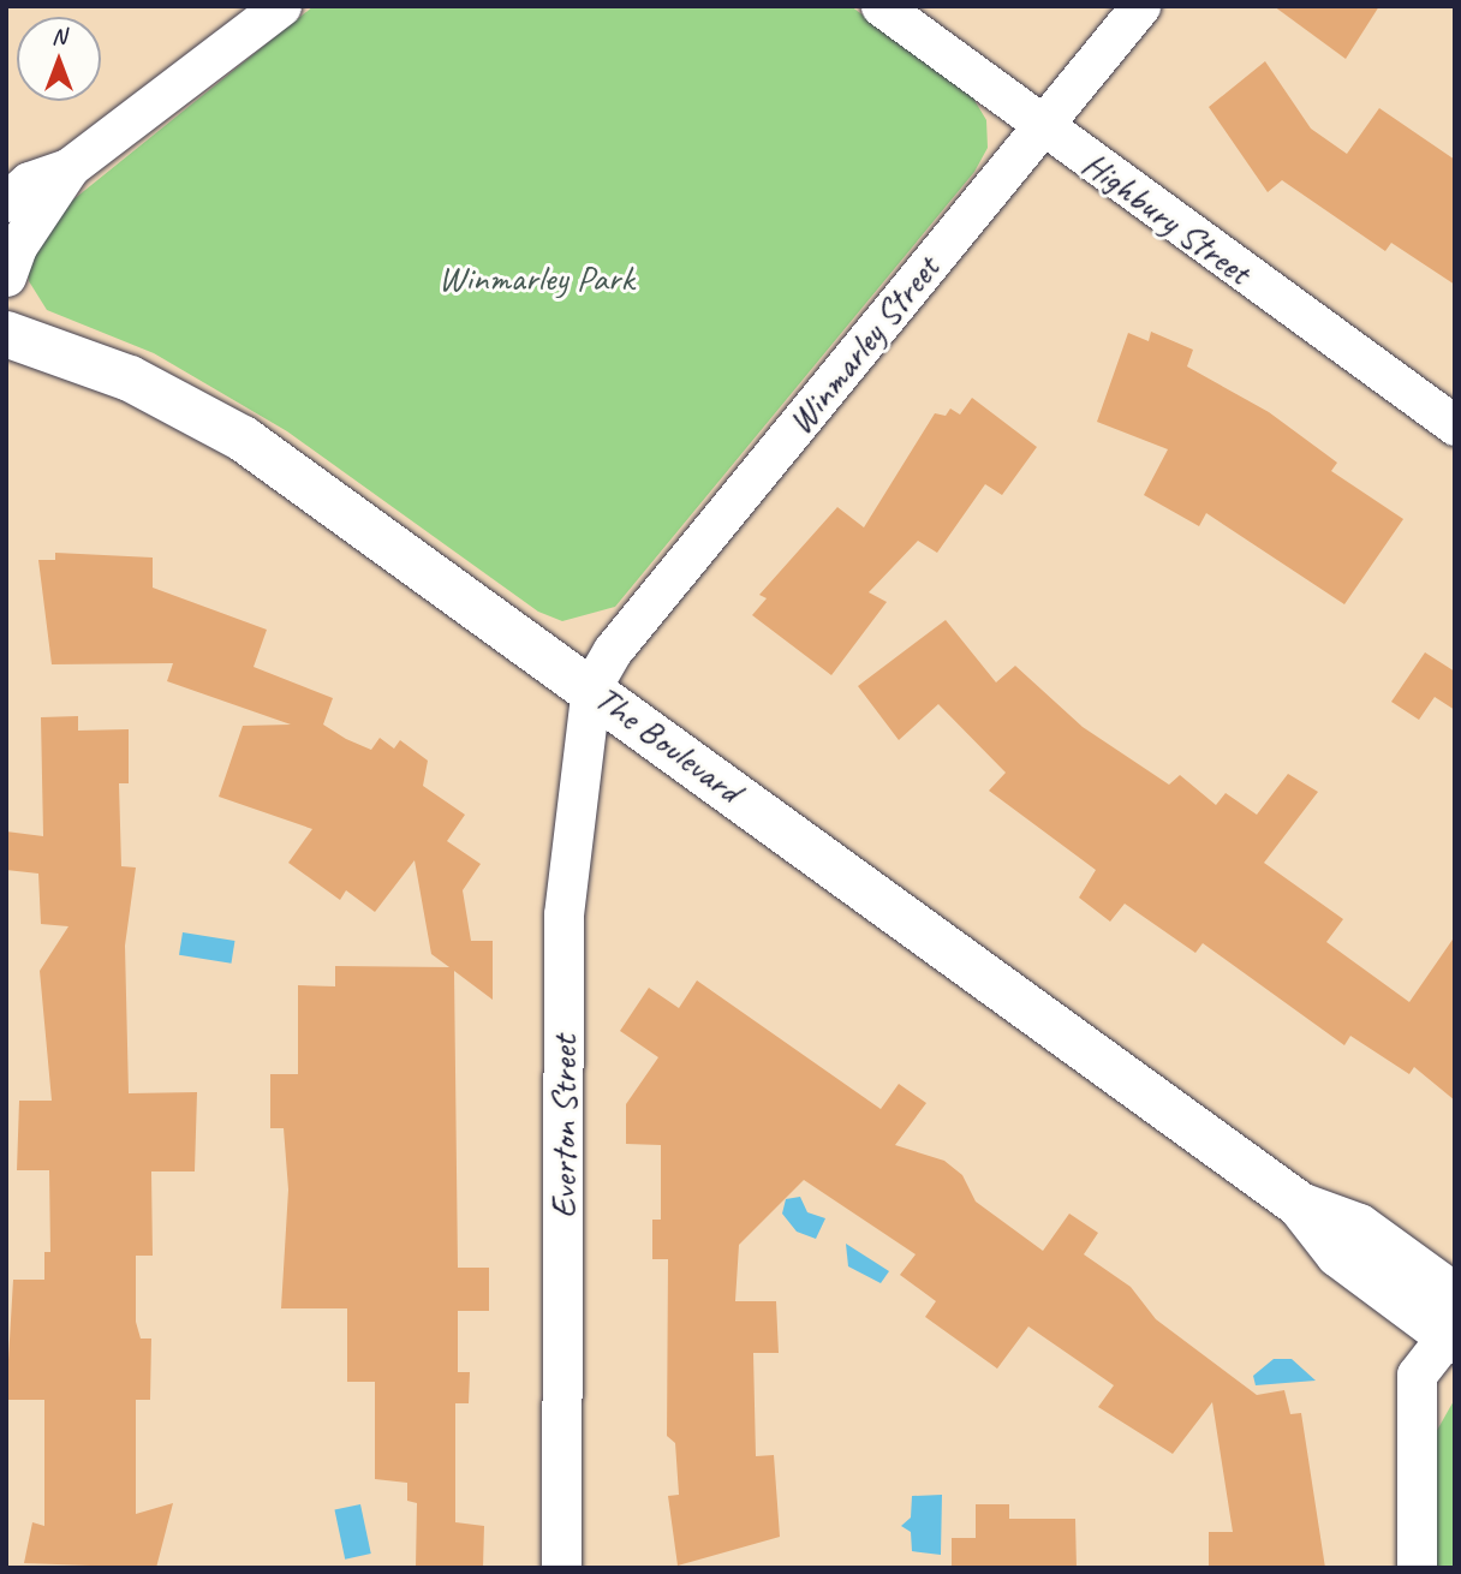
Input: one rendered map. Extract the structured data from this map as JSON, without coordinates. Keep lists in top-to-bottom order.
{
  "streets": {
    "main road": ["The Boulevard"],
    "street": ["Highbury Street", "Winmarley Street", "Everton Street"]
  },
  "crossings": [
    ["Highbury Street", "Winmarley Street"],
    ["Winmarley Street", "The Boulevard"],
    ["Winmarley Street", "Everton Street"],
    ["The Boulevard", "Everton Street"]
  ],
  "parks": ["Winmarley Park"],
  "north": "top"
}
